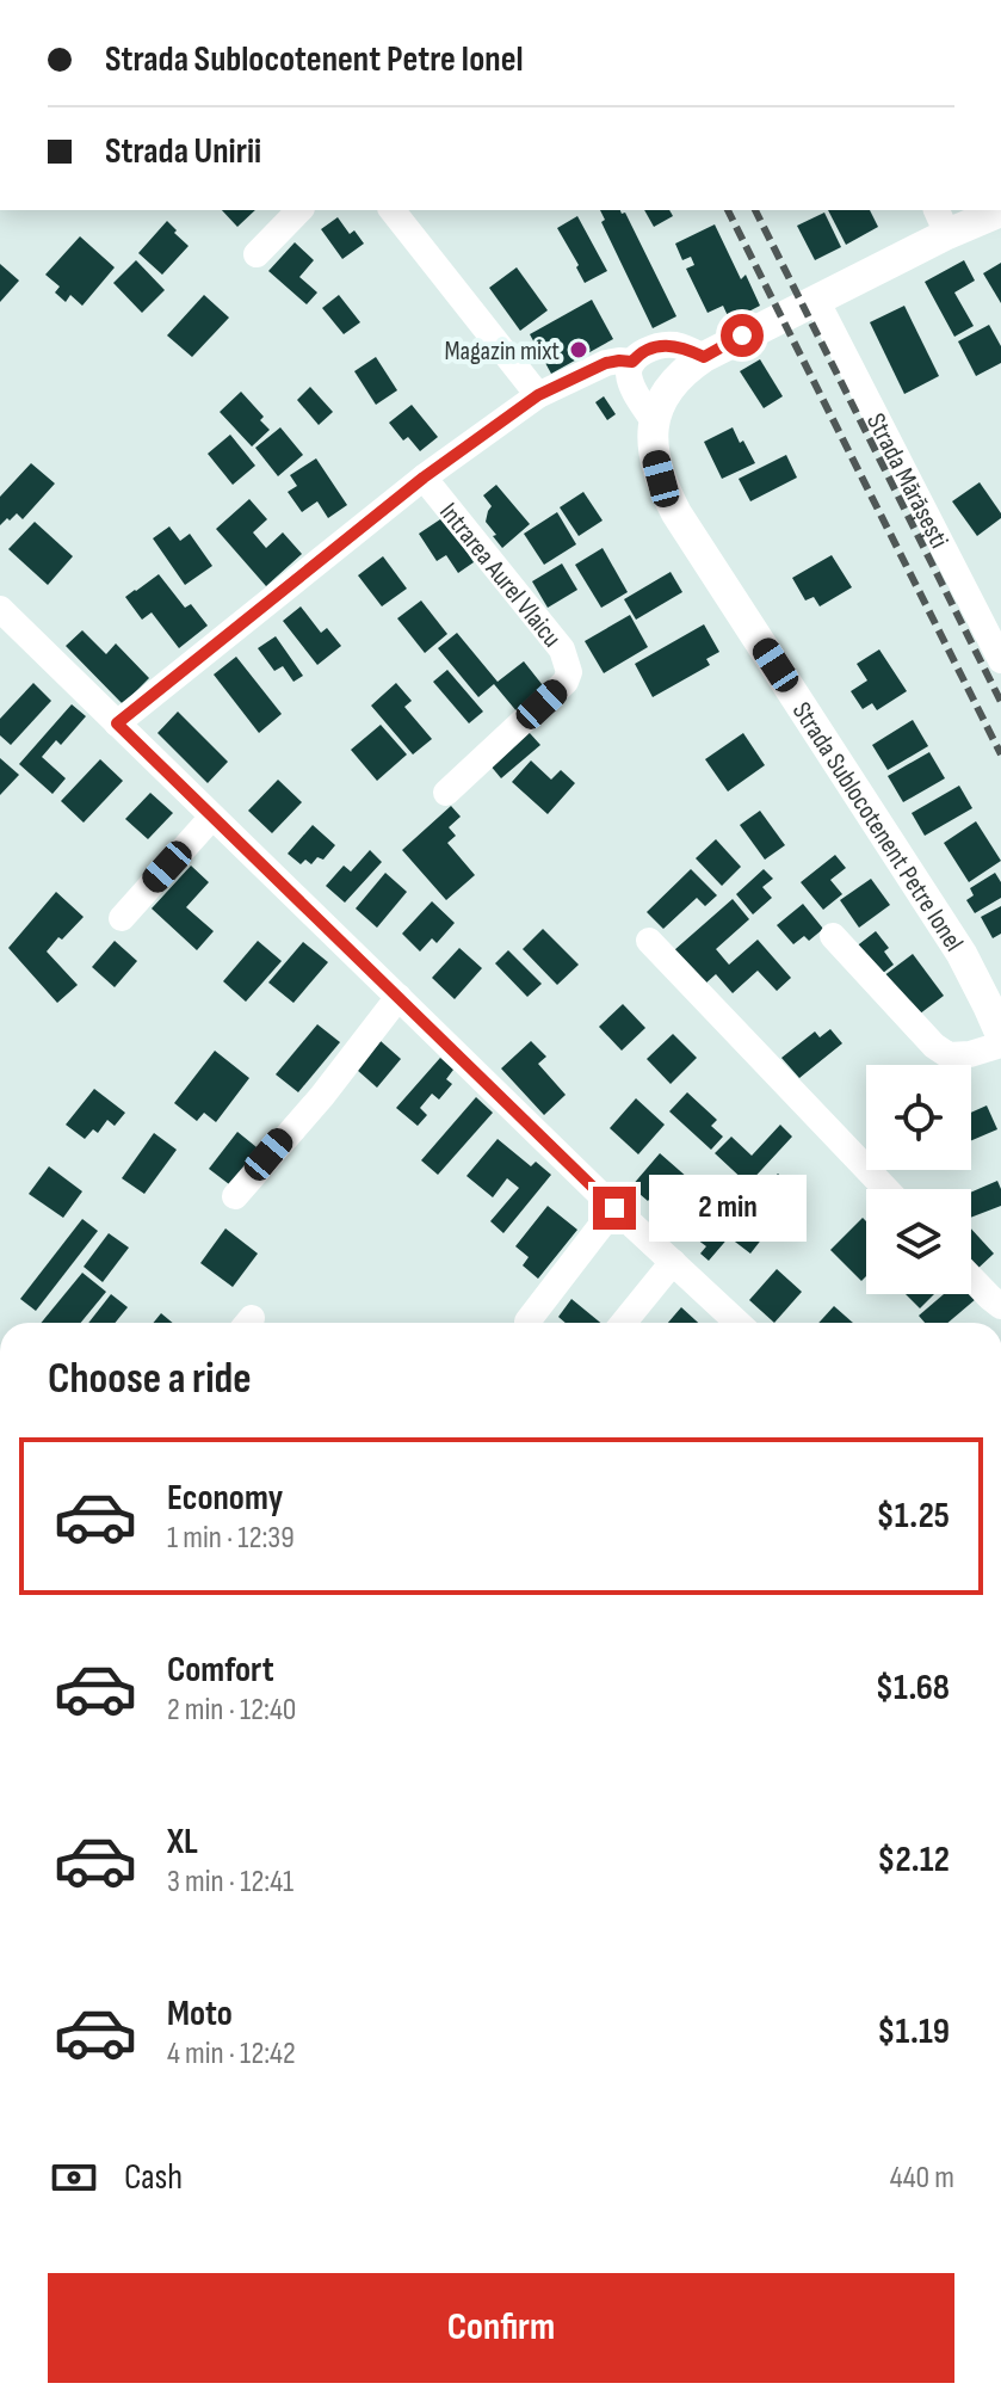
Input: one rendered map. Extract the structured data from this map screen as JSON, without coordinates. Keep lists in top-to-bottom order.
{
  "streets": {
    "main road": ["Strada Sublocotenent Petre Ionel"],
    "street": ["Strada Mărășești", "Intrarea Aurel Vlaicu"]
  },
  "places": ["Magazin mixt"],
  "page": {
    "banner": ["Strada Sublocotenent Petre Ionel", "Strada Unirii"],
    "bubble": "2 min",
    "heading": "Choose a ride",
    "list": [
      {
        "name": "Economy",
        "note": "1 min · 12:39",
        "value": "$1.25"
      },
      {
        "name": "Comfort",
        "note": "2 min · 12:40",
        "value": "$1.68"
      },
      {
        "name": "XL",
        "note": "3 min · 12:41",
        "value": "$2.12"
      },
      {
        "name": "Moto",
        "note": "4 min · 12:42",
        "value": "$1.19"
      }
    ],
    "pay": ["Cash", "440 m"],
    "buttons": "Confirm"
  }
}
